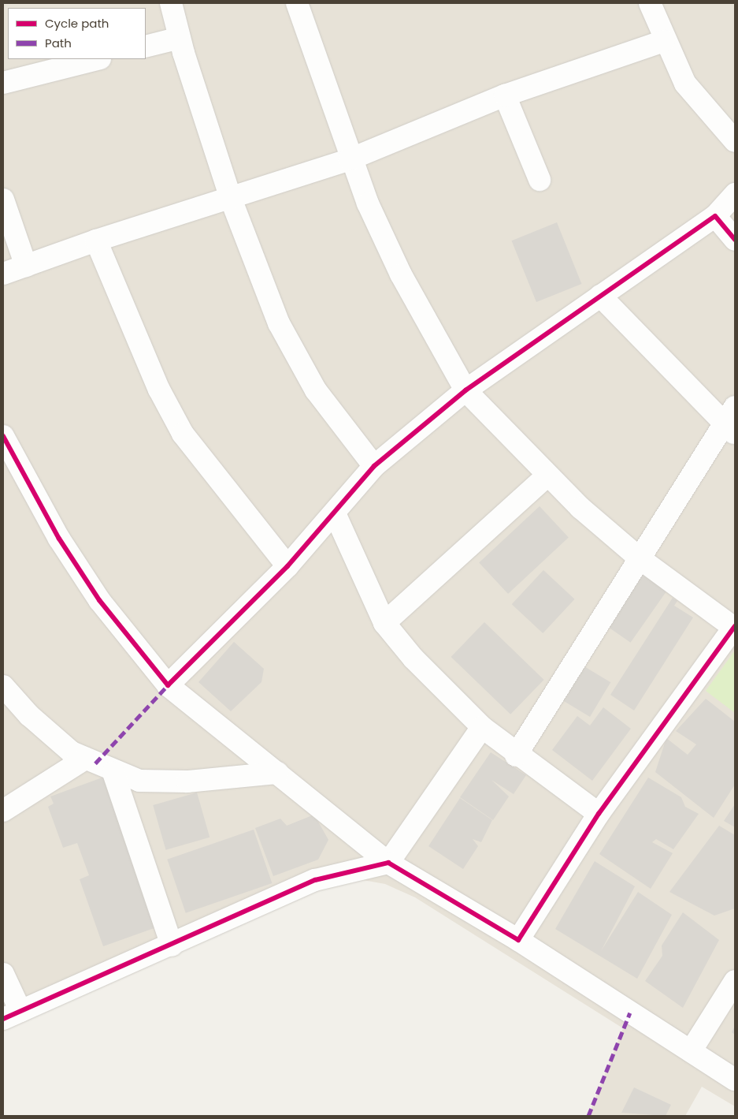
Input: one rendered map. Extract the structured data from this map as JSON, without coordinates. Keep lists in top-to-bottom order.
{
  "legend": ["Cycle path", "Path"]
}
